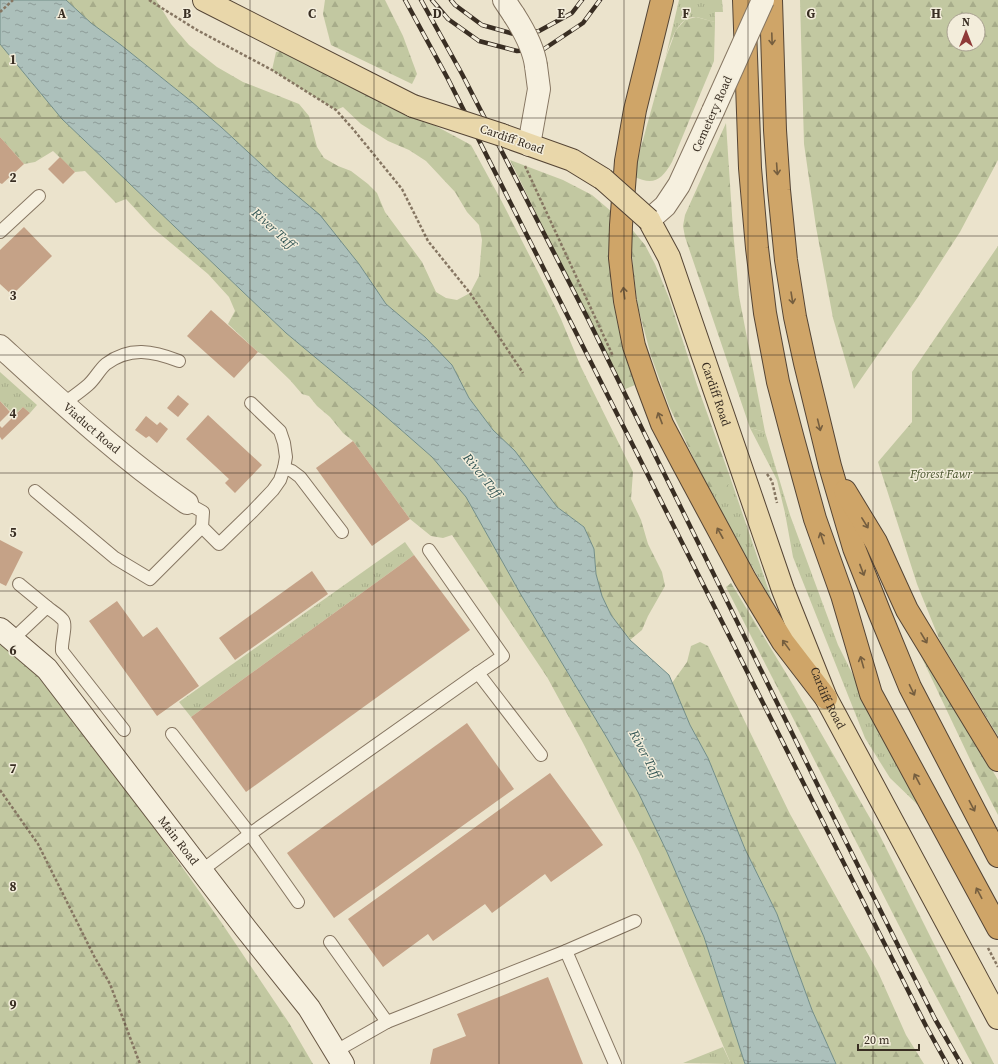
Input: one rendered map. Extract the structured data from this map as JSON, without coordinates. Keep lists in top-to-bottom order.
{
  "streets": {
    "main road": ["Cardiff Road"],
    "street": ["Cemetery Road", "Viaduct Road", "Main Road"]
  },
  "crossings": [
    ["Cemetery Road", "Cardiff Road"]
  ],
  "water": ["River Taff"],
  "parks": ["Fforest Fawr"],
  "scale_bar": "20 m",
  "north": "top",
  "grid": {
    "columns": [
      "A",
      "B",
      "C",
      "D",
      "E",
      "F",
      "G",
      "H"
    ],
    "rows": [
      "1",
      "2",
      "3",
      "4",
      "5",
      "6",
      "7",
      "8",
      "9"
    ]
  }
}
